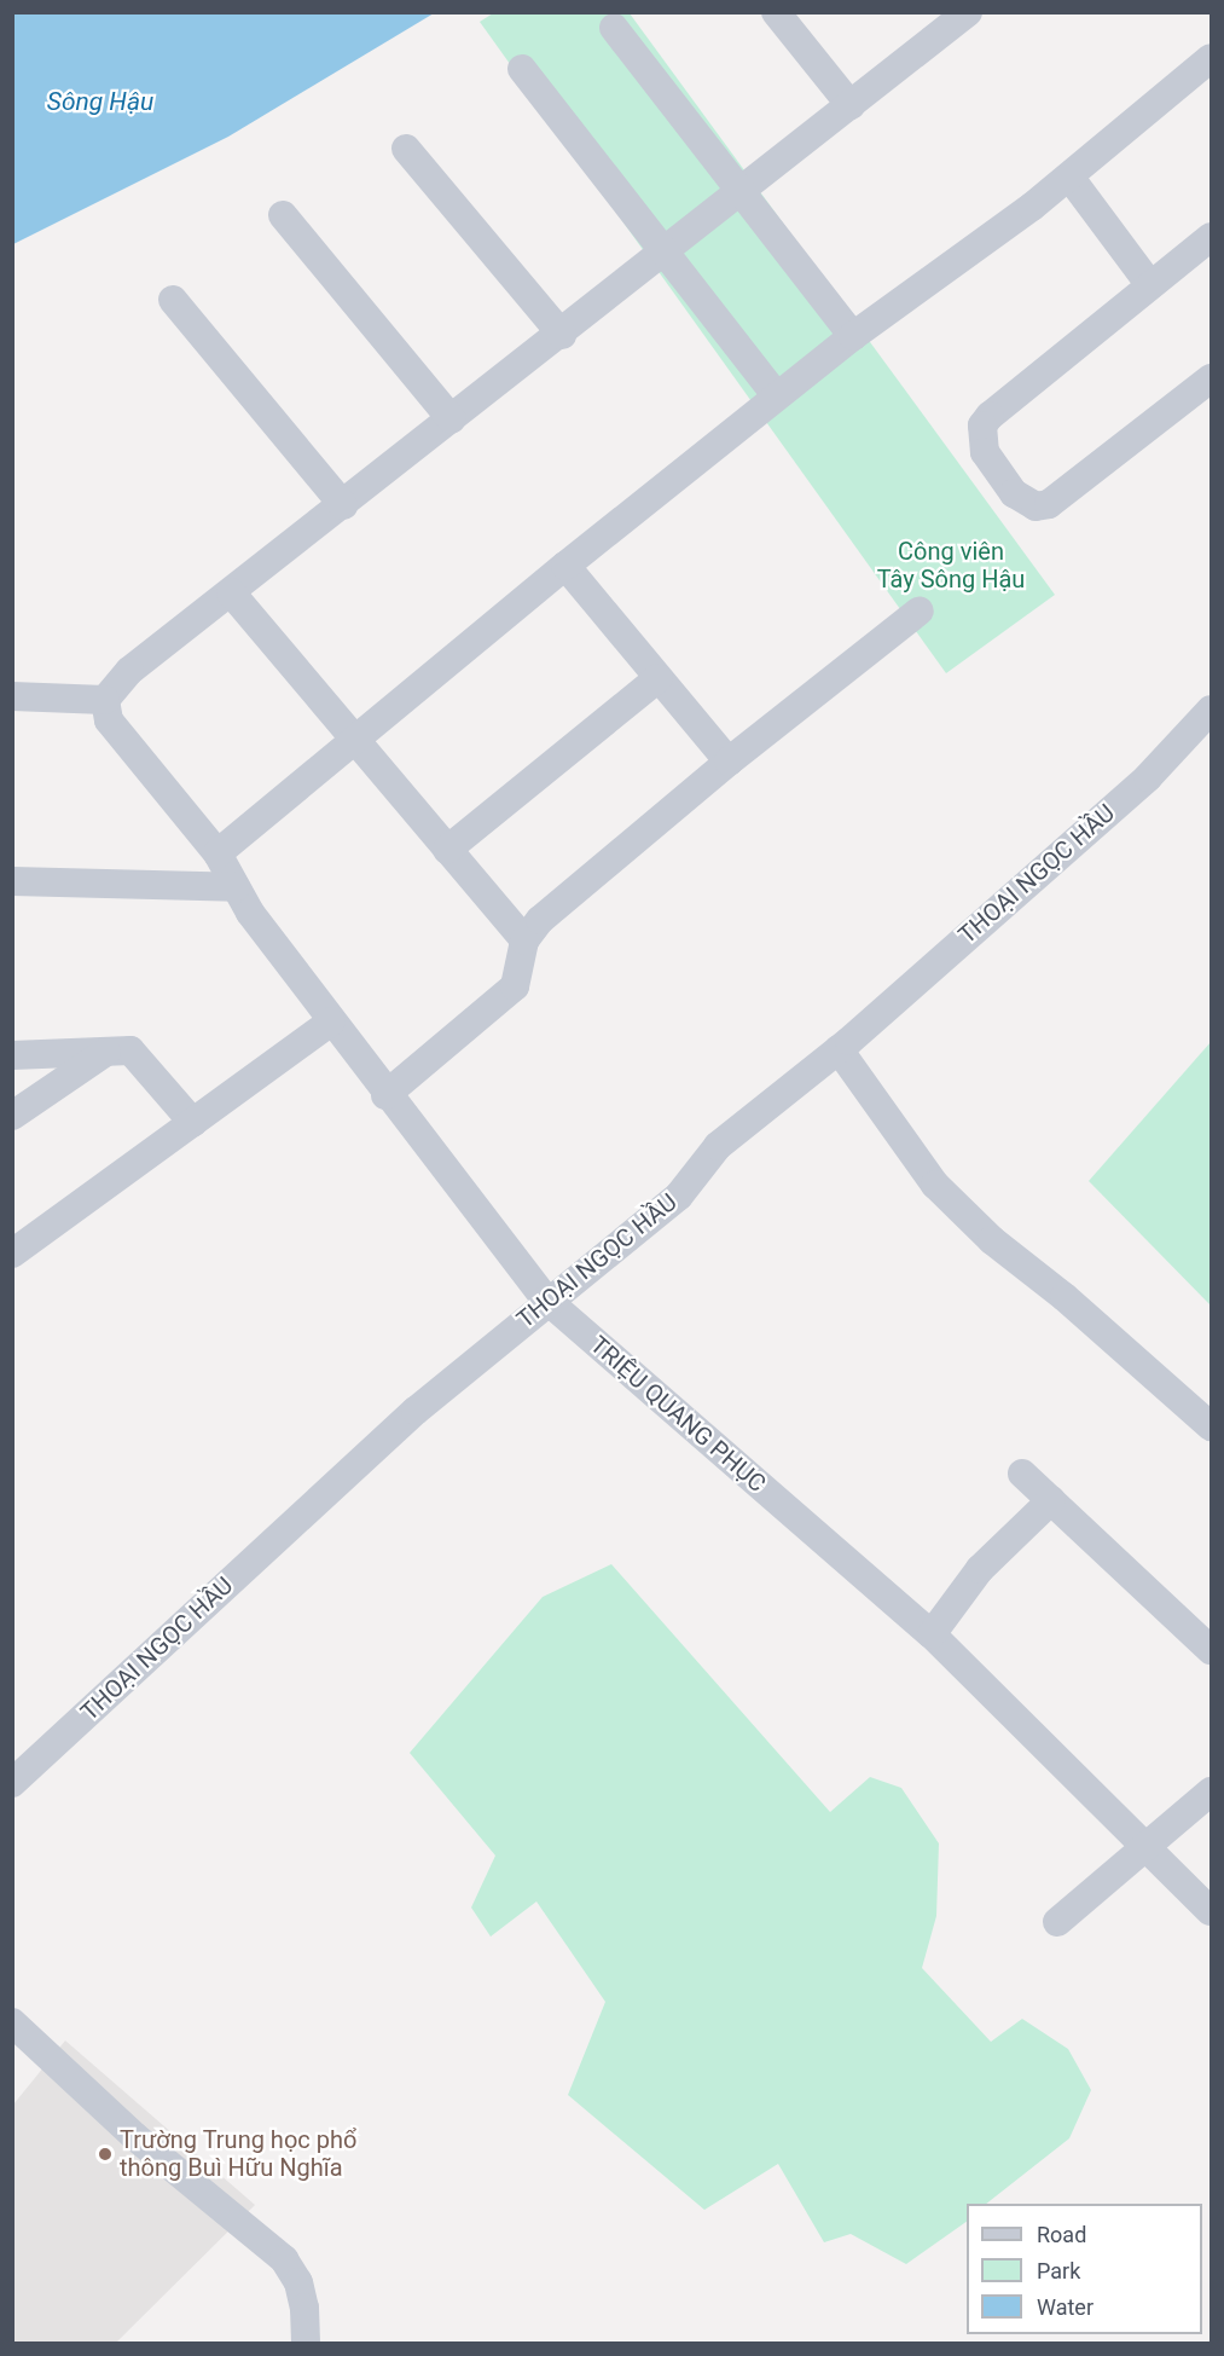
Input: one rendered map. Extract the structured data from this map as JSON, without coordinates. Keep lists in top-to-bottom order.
{
  "streets": {
    "street": ["THOẠI NGỌC HẦU", "TRIỆU QUANG PHỤC"]
  },
  "crossings": [
    ["THOẠI NGỌC HẦU", "TRIỆU QUANG PHỤC"]
  ],
  "water": ["Sông Hậu"],
  "parks": ["Công viên Tây Sông Hậu"],
  "places": ["Trường Trung học phổ thông Buì Hữu Nghĩa"],
  "legend": ["Road", "Park", "Water"]
}
